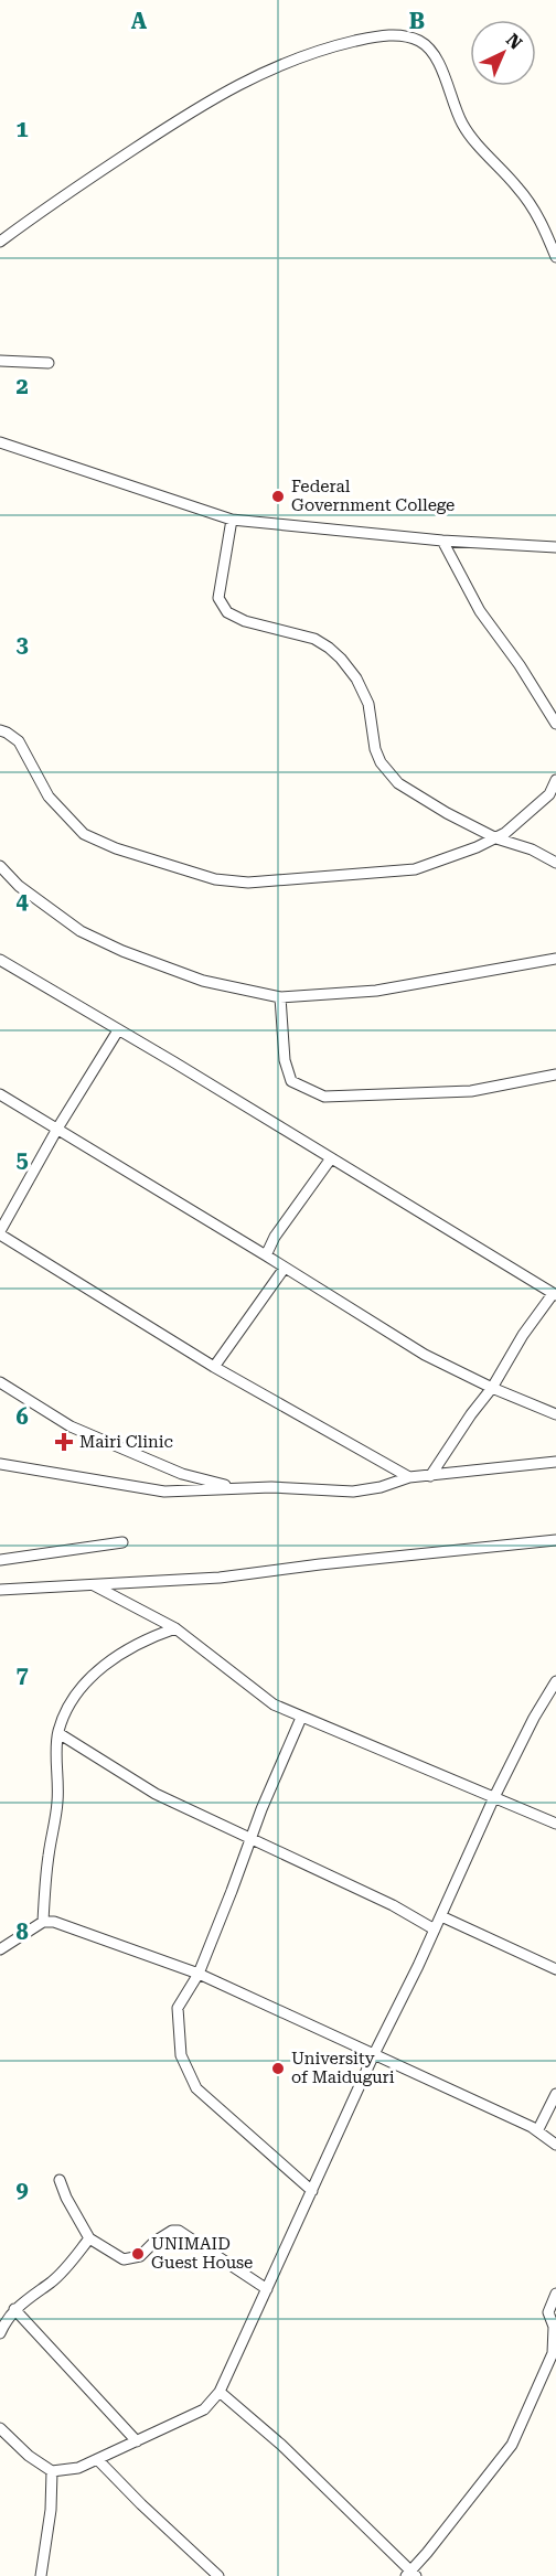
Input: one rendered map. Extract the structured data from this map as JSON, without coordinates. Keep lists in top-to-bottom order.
{
  "places": {
    "other": ["Federal Government College", "University of Maiduguri", "UNIMAID Guest House"],
    "health": ["Mairi Clinic"]
  },
  "north": "top right",
  "grid": {
    "columns": ["A", "B"],
    "rows": [
      "1",
      "2",
      "3",
      "4",
      "5",
      "6",
      "7",
      "8",
      "9"
    ]
  }
}
